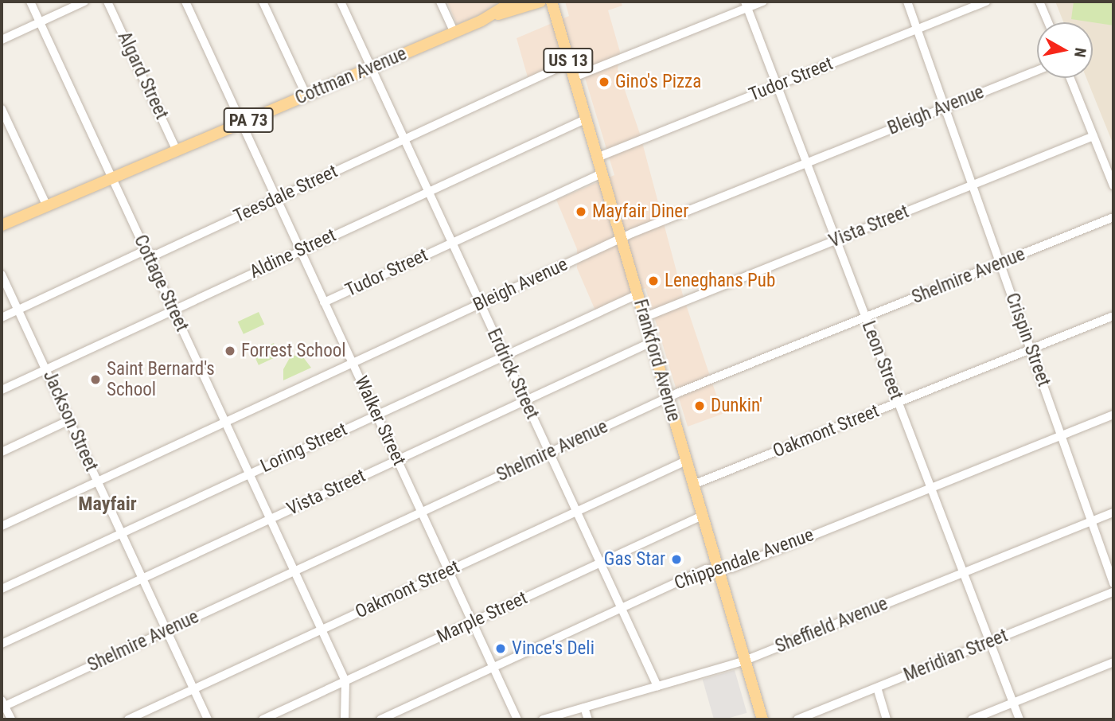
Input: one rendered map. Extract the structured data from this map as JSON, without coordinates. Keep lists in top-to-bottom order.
{
  "streets": {
    "main road": [
      "US 13",
      "Cottman Avenue",
      "PA 73",
      "Frankford Avenue"
    ],
    "street": [
      "Algard Street",
      "Tudor Street",
      "Bleigh Avenue",
      "Teesdale Street",
      "Vista Street",
      "Aldine Street",
      "Shelmire Avenue",
      "Cottage Street",
      "Crispin Street",
      "Leon Street",
      "Erdrick Street",
      "Jackson Street",
      "Walker Street",
      "Oakmont Street",
      "Loring Street",
      "Chippendale Avenue",
      "Marple Street",
      "Sheffield Avenue",
      "Meridian Street"
    ]
  },
  "crossings": [
    ["Algard Street", "Cottman Avenue"],
    ["Cottman Avenue", "Cottage Street"],
    ["Cottman Avenue", "Erdrick Street"],
    ["Cottman Avenue", "Walker Street"],
    ["Tudor Street", "Crispin Street"],
    ["Tudor Street", "Frankford Avenue"],
    ["Tudor Street", "Leon Street"],
    ["Tudor Street", "Erdrick Street"],
    ["Tudor Street", "Walker Street"],
    ["Bleigh Avenue", "Cottage Street"],
    ["Bleigh Avenue", "Crispin Street"],
    ["Bleigh Avenue", "Frankford Avenue"],
    ["Bleigh Avenue", "Leon Street"],
    ["Bleigh Avenue", "Erdrick Street"],
    ["Bleigh Avenue", "Jackson Street"],
    ["Bleigh Avenue", "Walker Street"],
    ["Teesdale Street", "Cottage Street"],
    ["Teesdale Street", "Frankford Avenue"],
    ["Teesdale Street", "Erdrick Street"],
    ["Teesdale Street", "Jackson Street"],
    ["Teesdale Street", "Walker Street"],
    ["Vista Street", "Cottage Street"],
    ["Vista Street", "Crispin Street"],
    ["Vista Street", "Frankford Avenue"],
    ["Vista Street", "Leon Street"],
    ["Vista Street", "Erdrick Street"],
    ["Vista Street", "Jackson Street"],
    ["Vista Street", "Walker Street"],
    ["Aldine Street", "Cottage Street"],
    ["Aldine Street", "Frankford Avenue"],
    ["Aldine Street", "Erdrick Street"],
    ["Aldine Street", "Jackson Street"],
    ["Aldine Street", "Walker Street"],
    ["Shelmire Avenue", "Cottage Street"],
    ["Shelmire Avenue", "Crispin Street"],
    ["Shelmire Avenue", "Frankford Avenue"],
    ["Shelmire Avenue", "Leon Street"],
    ["Shelmire Avenue", "Erdrick Street"],
    ["Shelmire Avenue", "Jackson Street"],
    ["Shelmire Avenue", "Walker Street"],
    ["Cottage Street", "Oakmont Street"],
    ["Cottage Street", "Loring Street"],
    ["Cottage Street", "Marple Street"],
    ["Crispin Street", "Oakmont Street"],
    ["Crispin Street", "Chippendale Avenue"],
    ["Crispin Street", "Sheffield Avenue"],
    ["Frankford Avenue", "Oakmont Street"],
    ["Frankford Avenue", "Loring Street"],
    ["Frankford Avenue", "Chippendale Avenue"],
    ["Frankford Avenue", "Marple Street"],
    ["Frankford Avenue", "Sheffield Avenue"],
    ["Leon Street", "Oakmont Street"],
    ["Leon Street", "Chippendale Avenue"],
    ["Leon Street", "Sheffield Avenue"],
    ["Leon Street", "Meridian Street"],
    ["Erdrick Street", "Oakmont Street"],
    ["Erdrick Street", "Loring Street"],
    ["Erdrick Street", "Chippendale Avenue"],
    ["Erdrick Street", "Marple Street"],
    ["Erdrick Street", "Sheffield Avenue"],
    ["Jackson Street", "Oakmont Street"],
    ["Jackson Street", "Loring Street"],
    ["Walker Street", "Oakmont Street"],
    ["Walker Street", "Loring Street"],
    ["Walker Street", "Chippendale Avenue"],
    ["Walker Street", "Marple Street"]
  ],
  "districts": ["Mayfair"],
  "places": [
    "Gino's Pizza",
    "Mayfair Diner",
    "Leneghans Pub",
    "Forrest School",
    "Saint Bernard's School",
    "Dunkin'",
    "Gas Star",
    "Vince's Deli"
  ],
  "north": "right"
}
